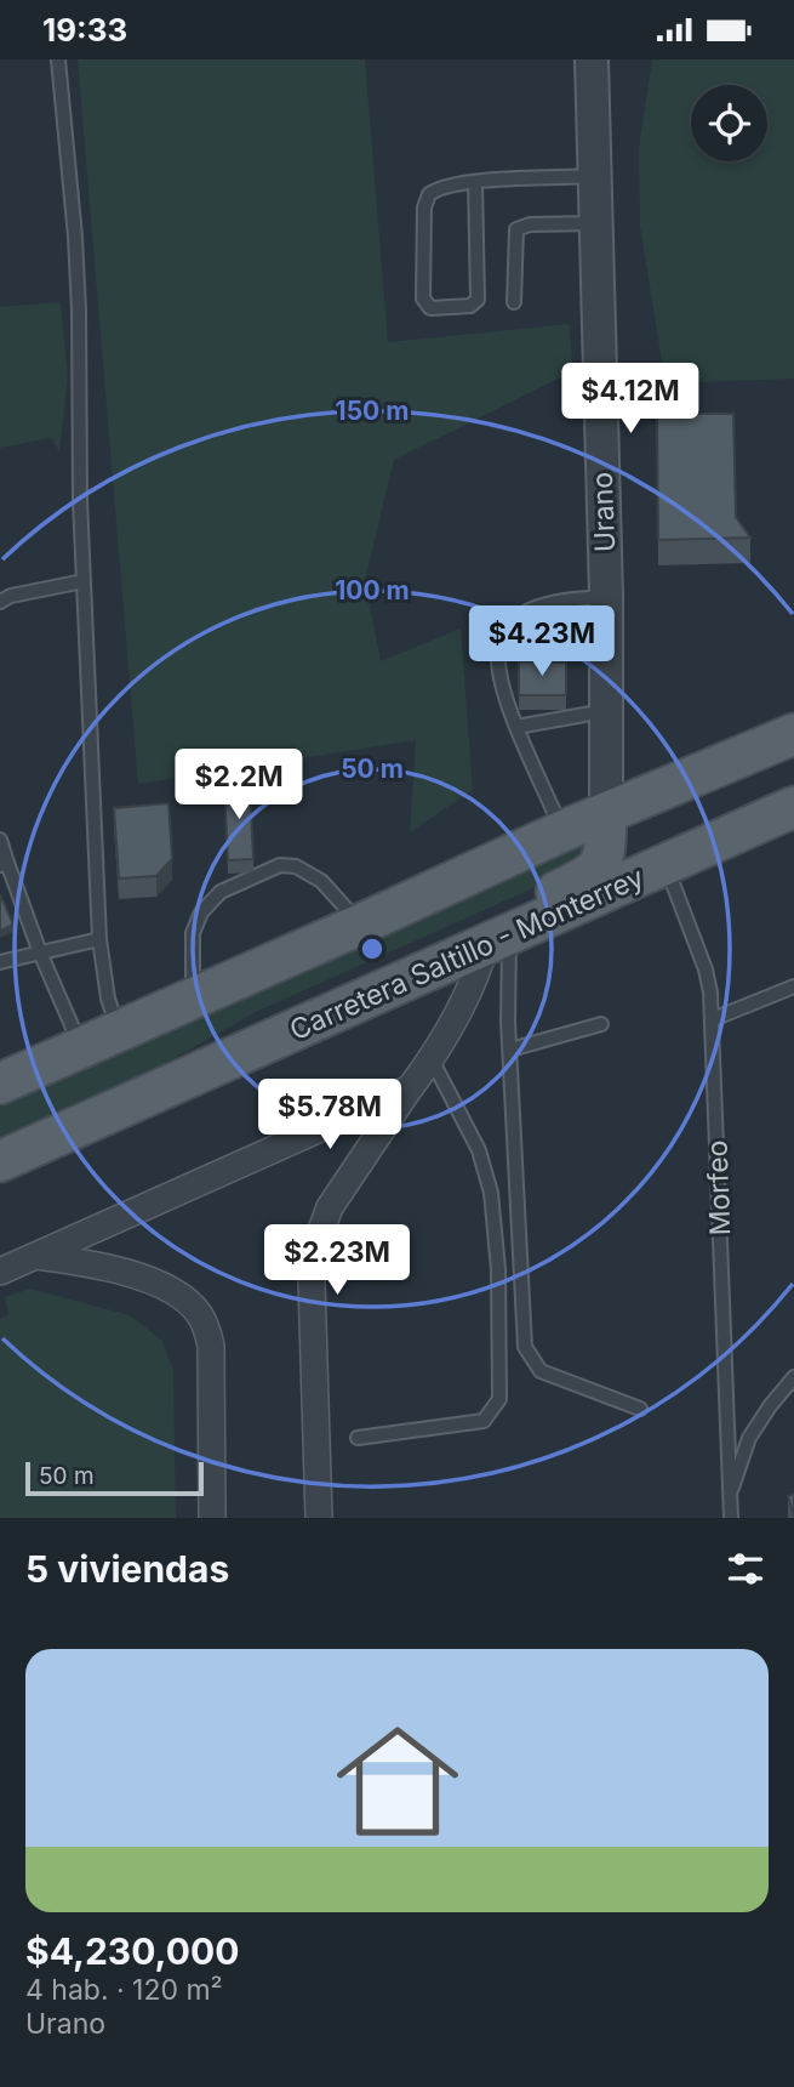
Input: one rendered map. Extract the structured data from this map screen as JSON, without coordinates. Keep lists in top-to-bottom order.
{
  "streets": {
    "main road": ["Carretera Saltillo - Monterrey"],
    "street": ["Urano"],
    "lane": ["Morfeo"]
  },
  "crossings": [
    ["Carretera Saltillo - Monterrey", "Morfeo"]
  ],
  "scale_bar": "50 m",
  "page": {
    "status": "19:33",
    "price": [
      "$4.12M",
      "$4.23M",
      "$2.2M",
      "$5.78M",
      "$2.23M"
    ],
    "scale": "50 m",
    "heading": "5 viviendas",
    "list": [
      {
        "name": "$4,230,000",
        "note": "4 hab. · 120 m² · Urano"
      }
    ]
  },
  "rings": ["150 m", "100 m", "50 m"]
}
